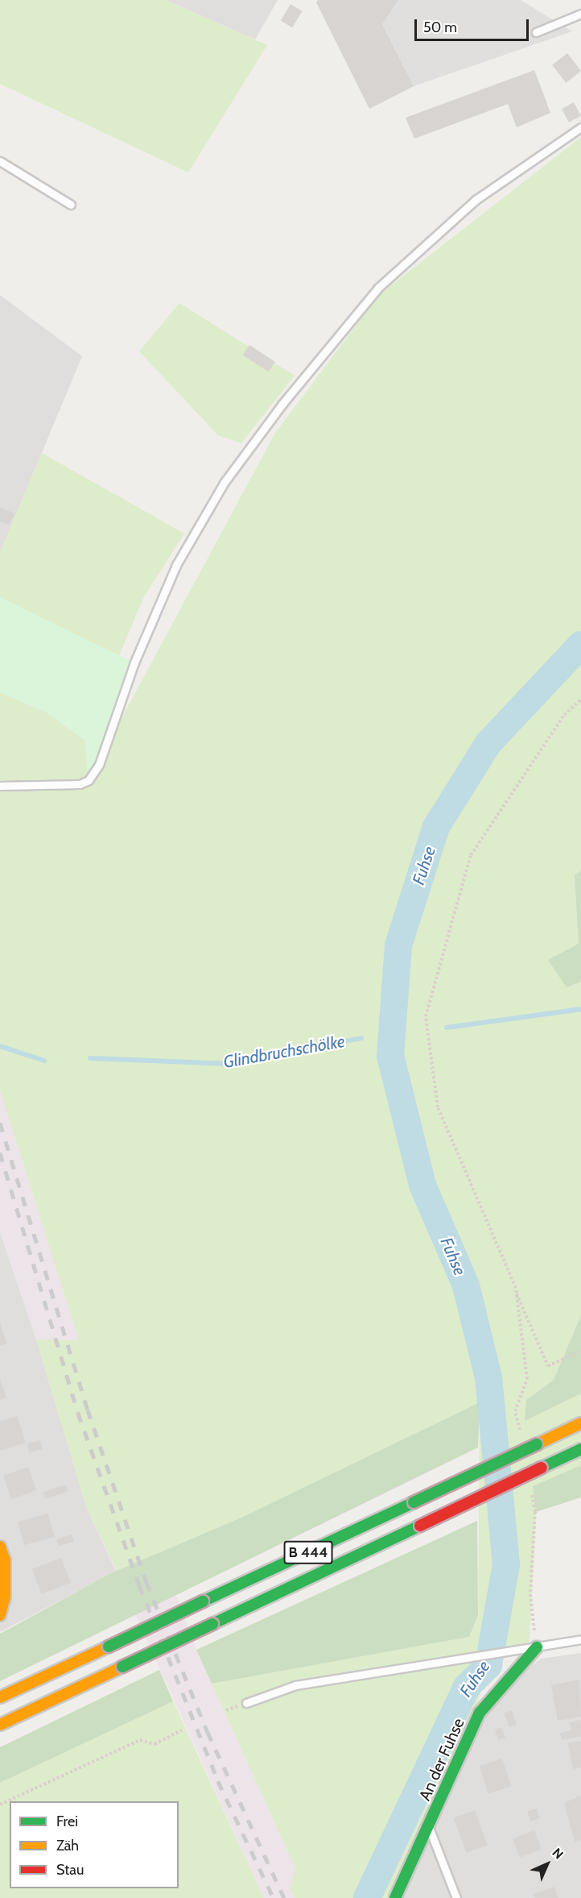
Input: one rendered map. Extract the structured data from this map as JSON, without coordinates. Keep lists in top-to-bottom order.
{
  "streets": {
    "main road": ["B 444", "An der Fuhse"]
  },
  "water": ["Fuhse", "Glindbruchschölke"],
  "legend": ["Frei", "Zäh", "Stau"],
  "scale_bar": "50 m",
  "north": "top right"
}
